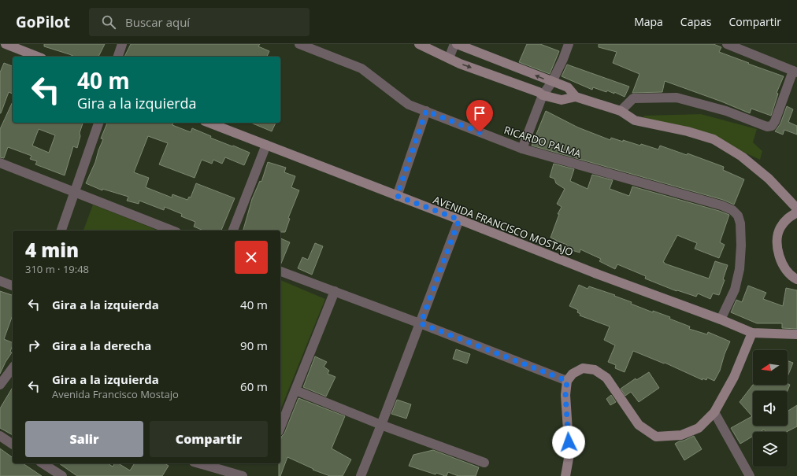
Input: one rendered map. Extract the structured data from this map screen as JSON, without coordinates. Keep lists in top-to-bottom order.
{
  "streets": {
    "street": ["RICARDO PALMA", "AVENIDA FRANCISCO MOSTAJO"]
  },
  "crossings": [
    ["RICARDO PALMA", "AVENIDA FRANCISCO MOSTAJO"]
  ],
  "north": "left",
  "page": {
    "header": "GoPilot",
    "search": "Buscar aquí",
    "nav": ["Mapa", "Capas", "Compartir"],
    "turn": ["40 m", "Gira a la izquierda"],
    "heading": ["4 min", "310 m · 19:48"],
    "list": [
      {
        "name": "Gira a la izquierda",
        "value": "40 m"
      },
      {
        "name": "Gira a la derecha",
        "value": "90 m"
      },
      {
        "name": "Gira a la izquierda",
        "note": "Avenida Francisco Mostajo",
        "value": "60 m"
      }
    ],
    "buttons": ["Salir", "Compartir"]
  }
}
